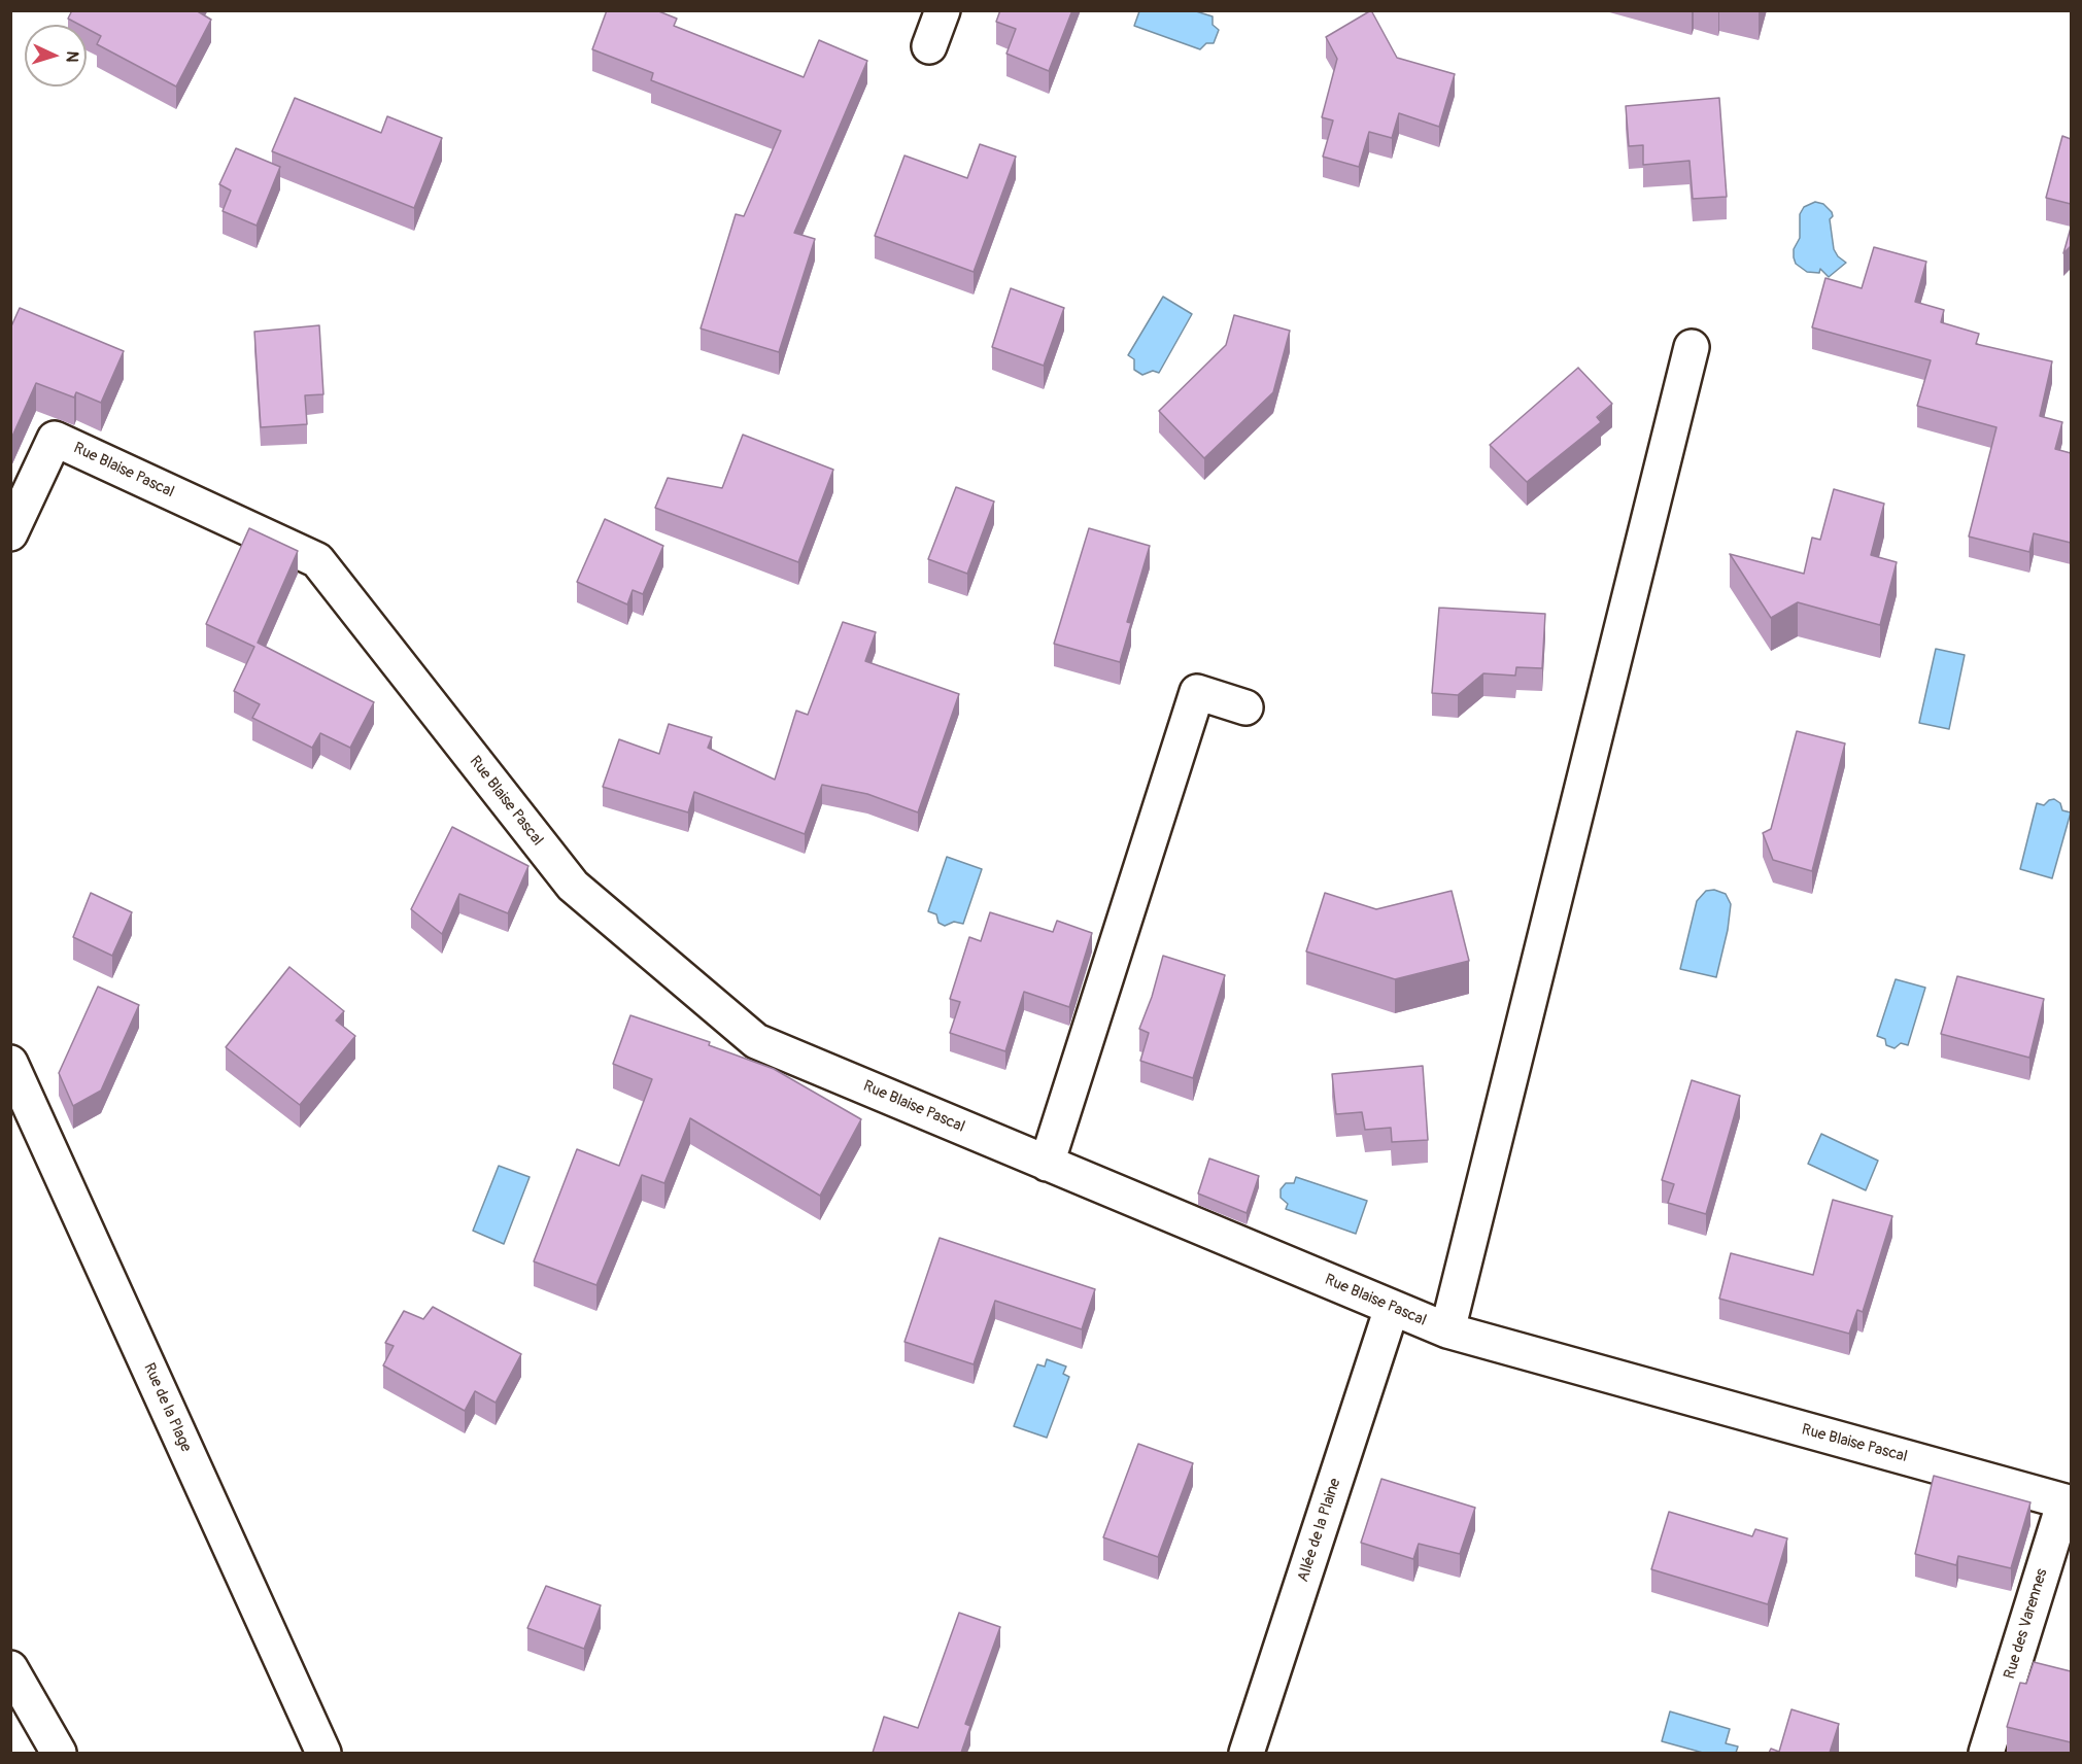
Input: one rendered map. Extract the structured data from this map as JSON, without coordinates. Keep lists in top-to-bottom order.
{
  "streets": {
    "street": [
      "Rue Blaise Pascal",
      "Rue de la Plage",
      "Allée de la Plaine",
      "Rue des Varennes"
    ]
  },
  "crossings": [
    ["Rue Blaise Pascal", "Allée de la Plaine"],
    ["Rue Blaise Pascal", "Rue des Varennes"]
  ],
  "north": "right"
}
